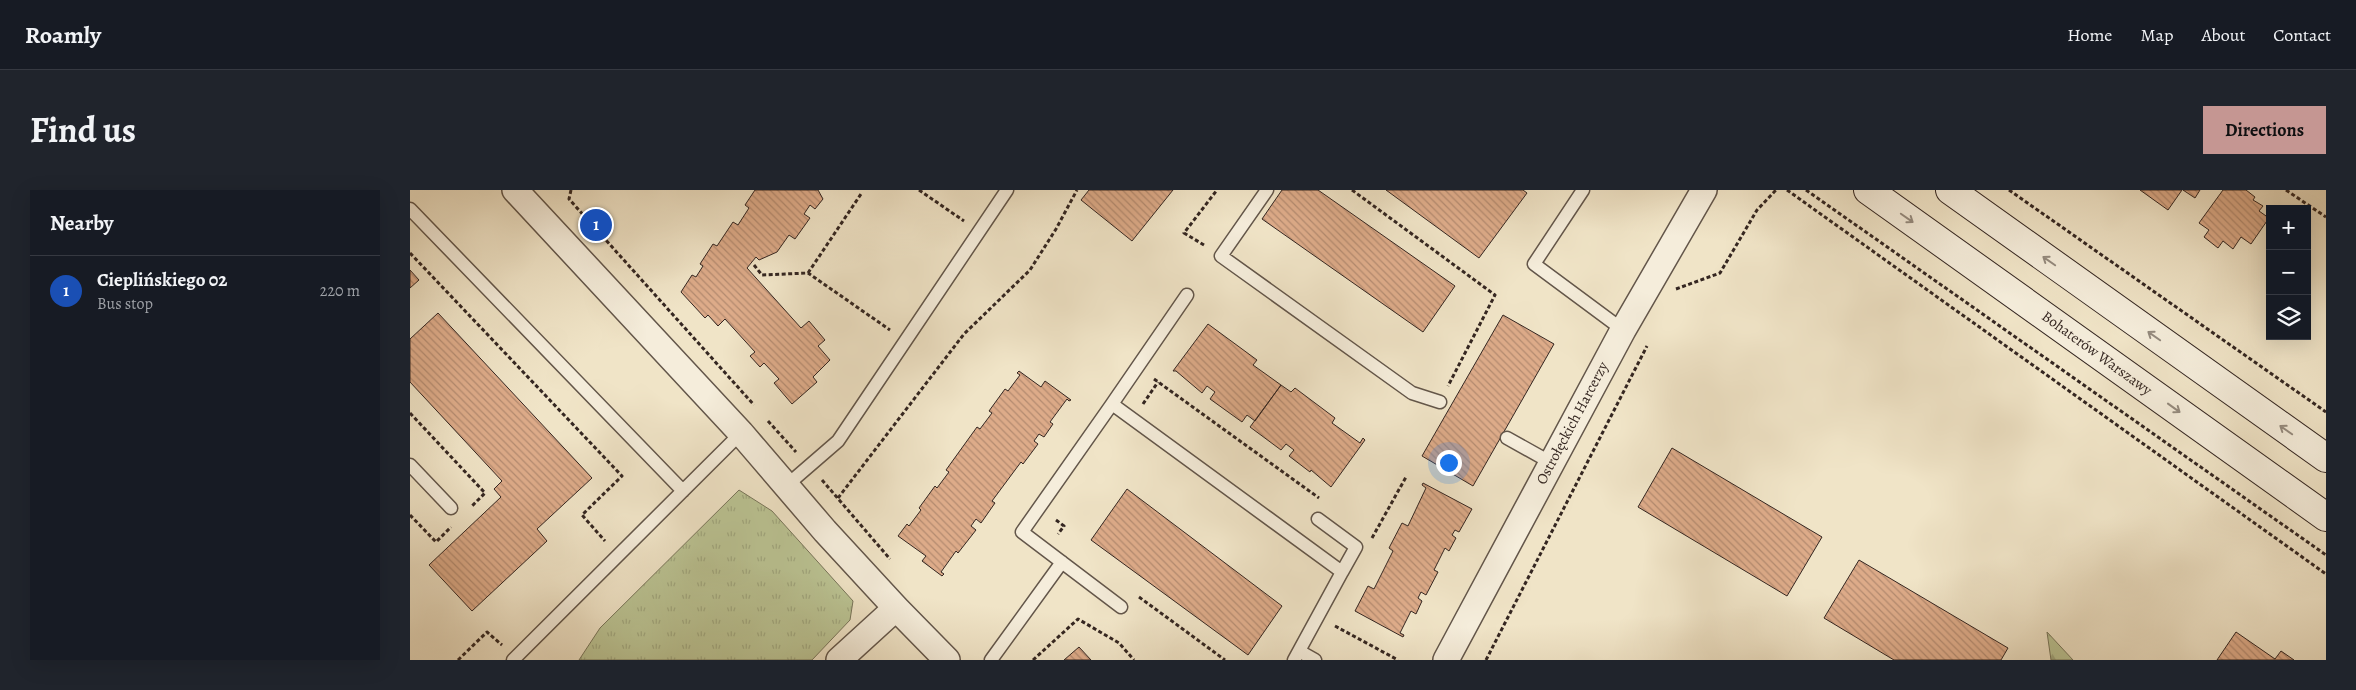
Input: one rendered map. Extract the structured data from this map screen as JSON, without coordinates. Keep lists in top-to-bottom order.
{
  "streets": {
    "main road": ["Bohaterów Warszawy"],
    "street": ["Ostrołęckich Harcerzy"]
  },
  "page": {
    "header": "Roamly",
    "nav": [
      "Home",
      "Map",
      "About",
      "Contact"
    ],
    "title": "Find us",
    "buttons": "Directions",
    "heading": "Nearby",
    "map_buttons": ["+", "−"],
    "pins": "1",
    "list": [
      {
        "mark": "1",
        "name": "Cieplińskiego 02",
        "note": "Bus stop",
        "value": "220 m"
      }
    ]
  }
}
